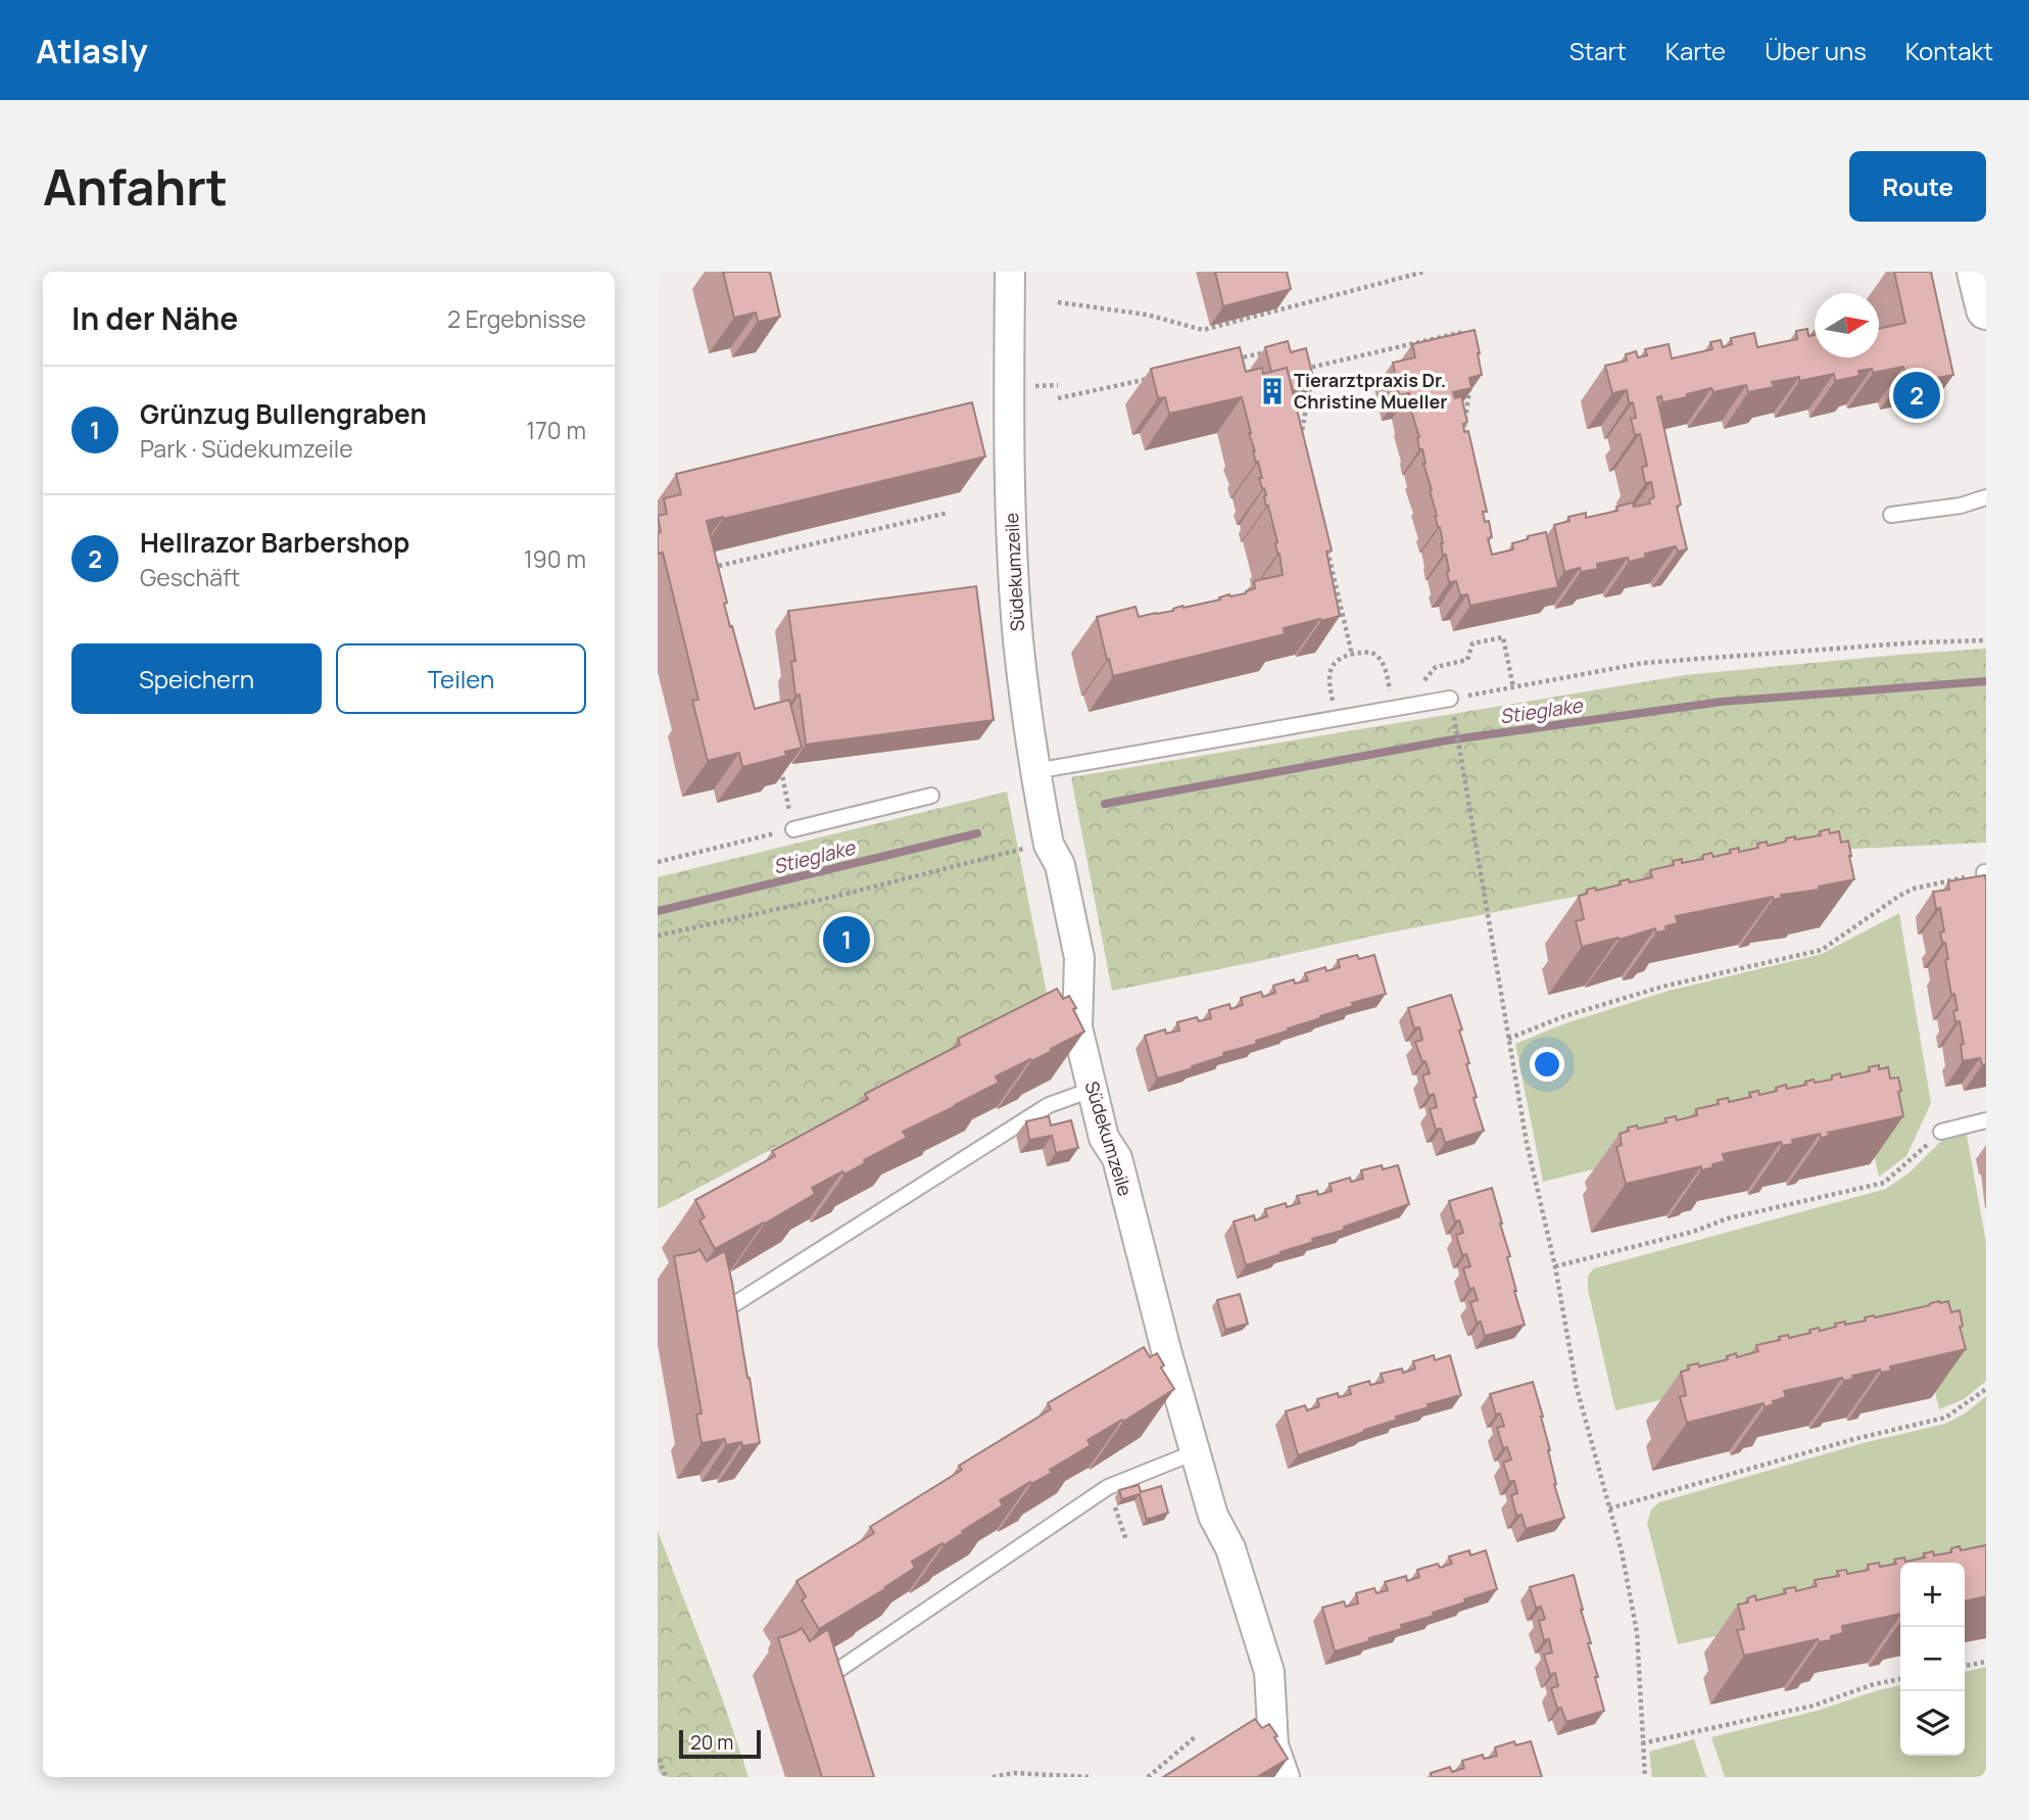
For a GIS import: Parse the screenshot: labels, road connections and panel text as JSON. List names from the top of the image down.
{
  "streets": {
    "street": ["Südekumzeile"]
  },
  "water": ["Stieglake"],
  "places": {
    "building": ["Tierarztpraxis Dr. Christine Mueller"]
  },
  "scale_bar": "20 m",
  "north": "right",
  "page": {
    "header": "Atlasly",
    "nav": [
      "Start",
      "Karte",
      "Über uns",
      "Kontakt"
    ],
    "buttons": [
      "Route",
      ["Speichern", "Teilen"]
    ],
    "title": "Anfahrt",
    "heading": ["In der Nähe", "2 Ergebnisse"],
    "list": [
      {
        "mark": "1",
        "name": "Grünzug Bullengraben",
        "note": "Park · Südekumzeile",
        "value": "170 m"
      },
      {
        "mark": "2",
        "name": "Hellrazor Barbershop",
        "note": "Geschäft",
        "value": "190 m"
      }
    ],
    "pins": ["2", "1"],
    "map_buttons": ["+", "−"],
    "scale": "20 m"
  }
}
